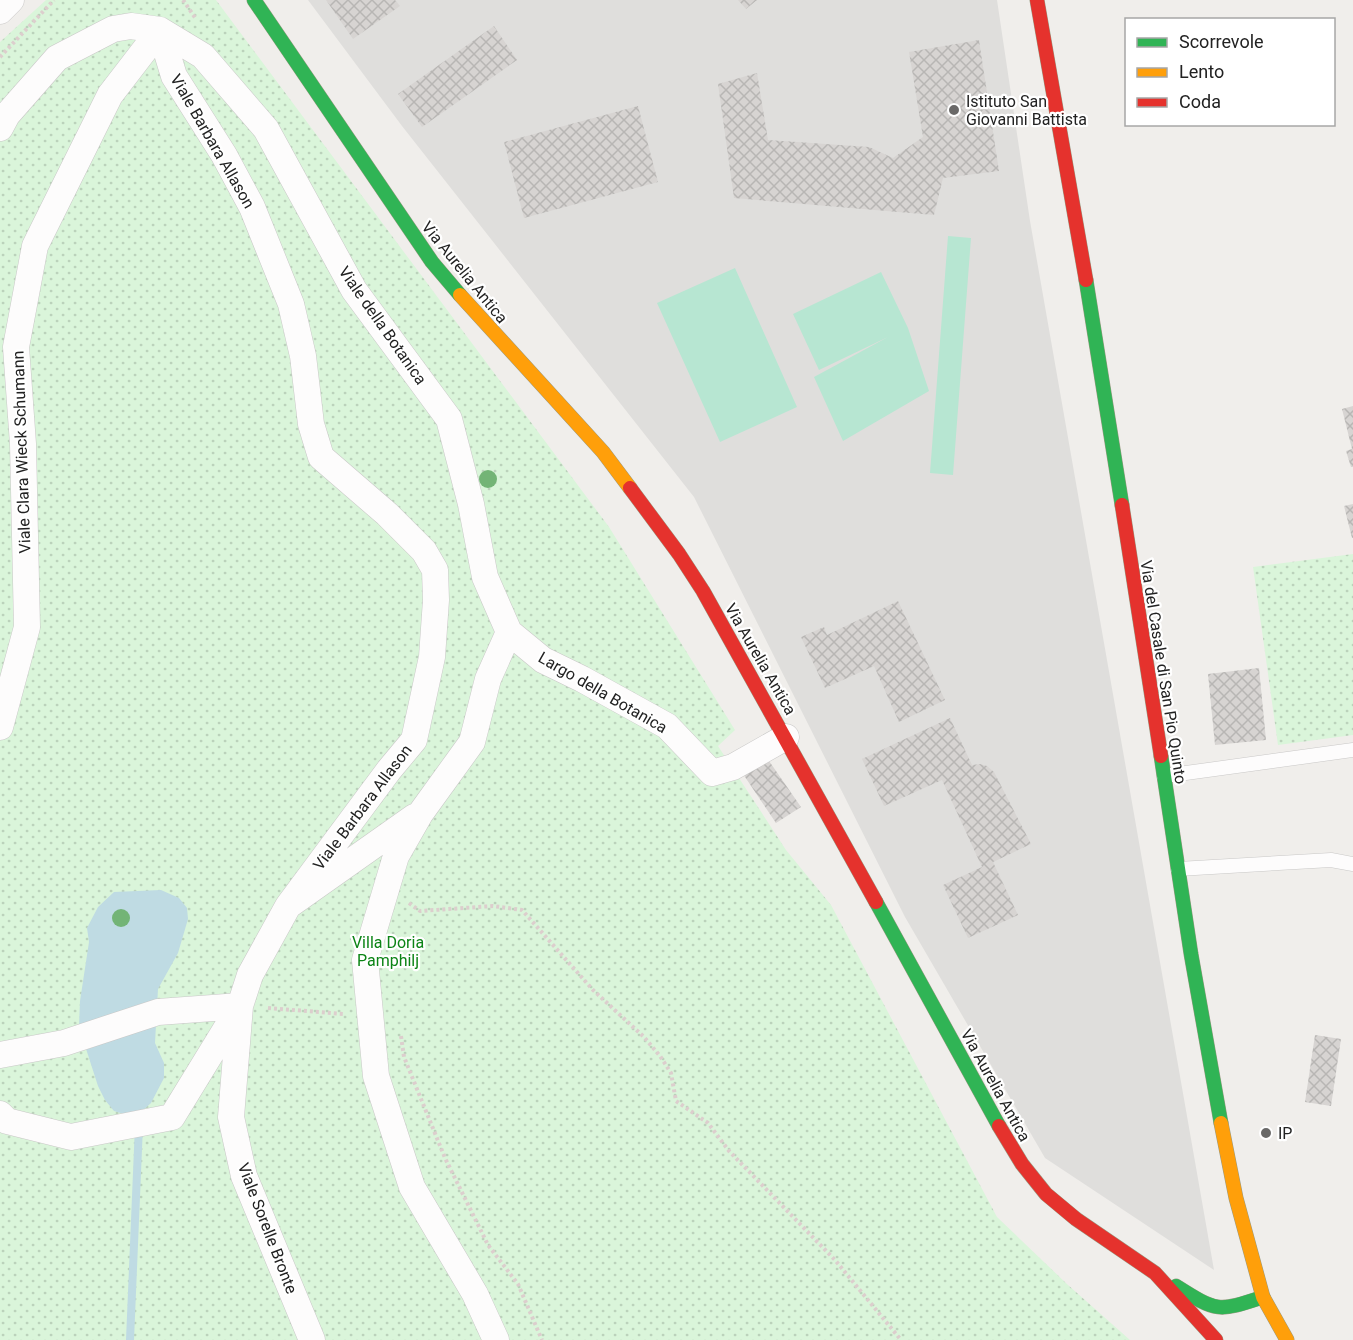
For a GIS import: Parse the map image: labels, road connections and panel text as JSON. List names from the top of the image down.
{
  "streets": {
    "street": [
      "Viale Barbara Allason",
      "Via Aurelia Antica",
      "Viale della Botanica",
      "Viale Clara Wieck Schumann",
      "Via del Casale di San Pio Quinto",
      "Largo della Botanica",
      "Viale Sorelle Bronte"
    ]
  },
  "crossings": [
    ["Viale Barbara Allason", "Viale della Botanica"],
    ["Viale Barbara Allason", "Viale Clara Wieck Schumann"],
    ["Viale Barbara Allason", "Viale Sorelle Bronte"],
    ["Via Aurelia Antica", "Largo della Botanica"],
    ["Viale della Botanica", "Viale Clara Wieck Schumann"],
    ["Viale della Botanica", "Largo della Botanica"]
  ],
  "parks": ["Villa Doria Pamphilj"],
  "places": ["Istituto San Giovanni Battista", "IP"],
  "legend": ["Scorrevole", "Lento", "Coda"]
}
